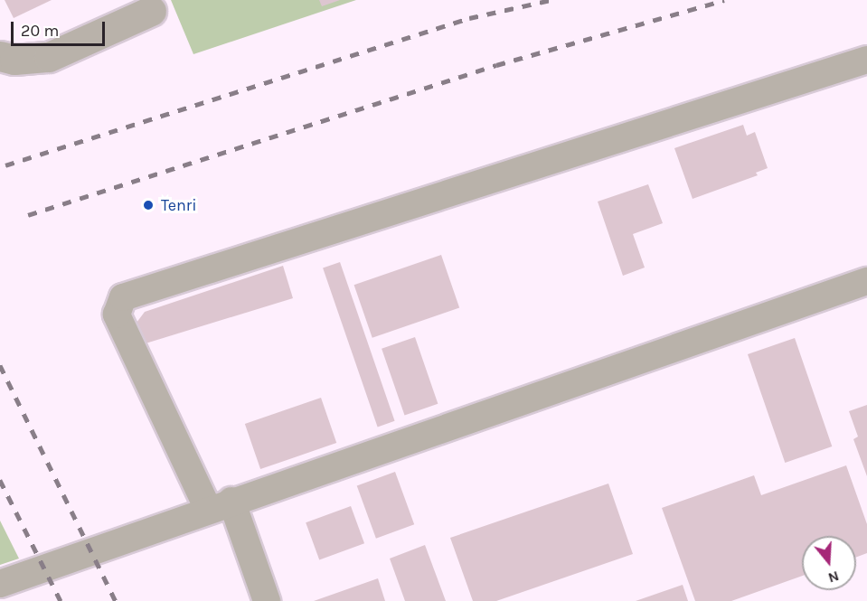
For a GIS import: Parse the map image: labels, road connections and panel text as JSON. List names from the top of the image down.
{
  "places": ["Tenri"],
  "scale_bar": "20 m",
  "north": "bottom"
}
